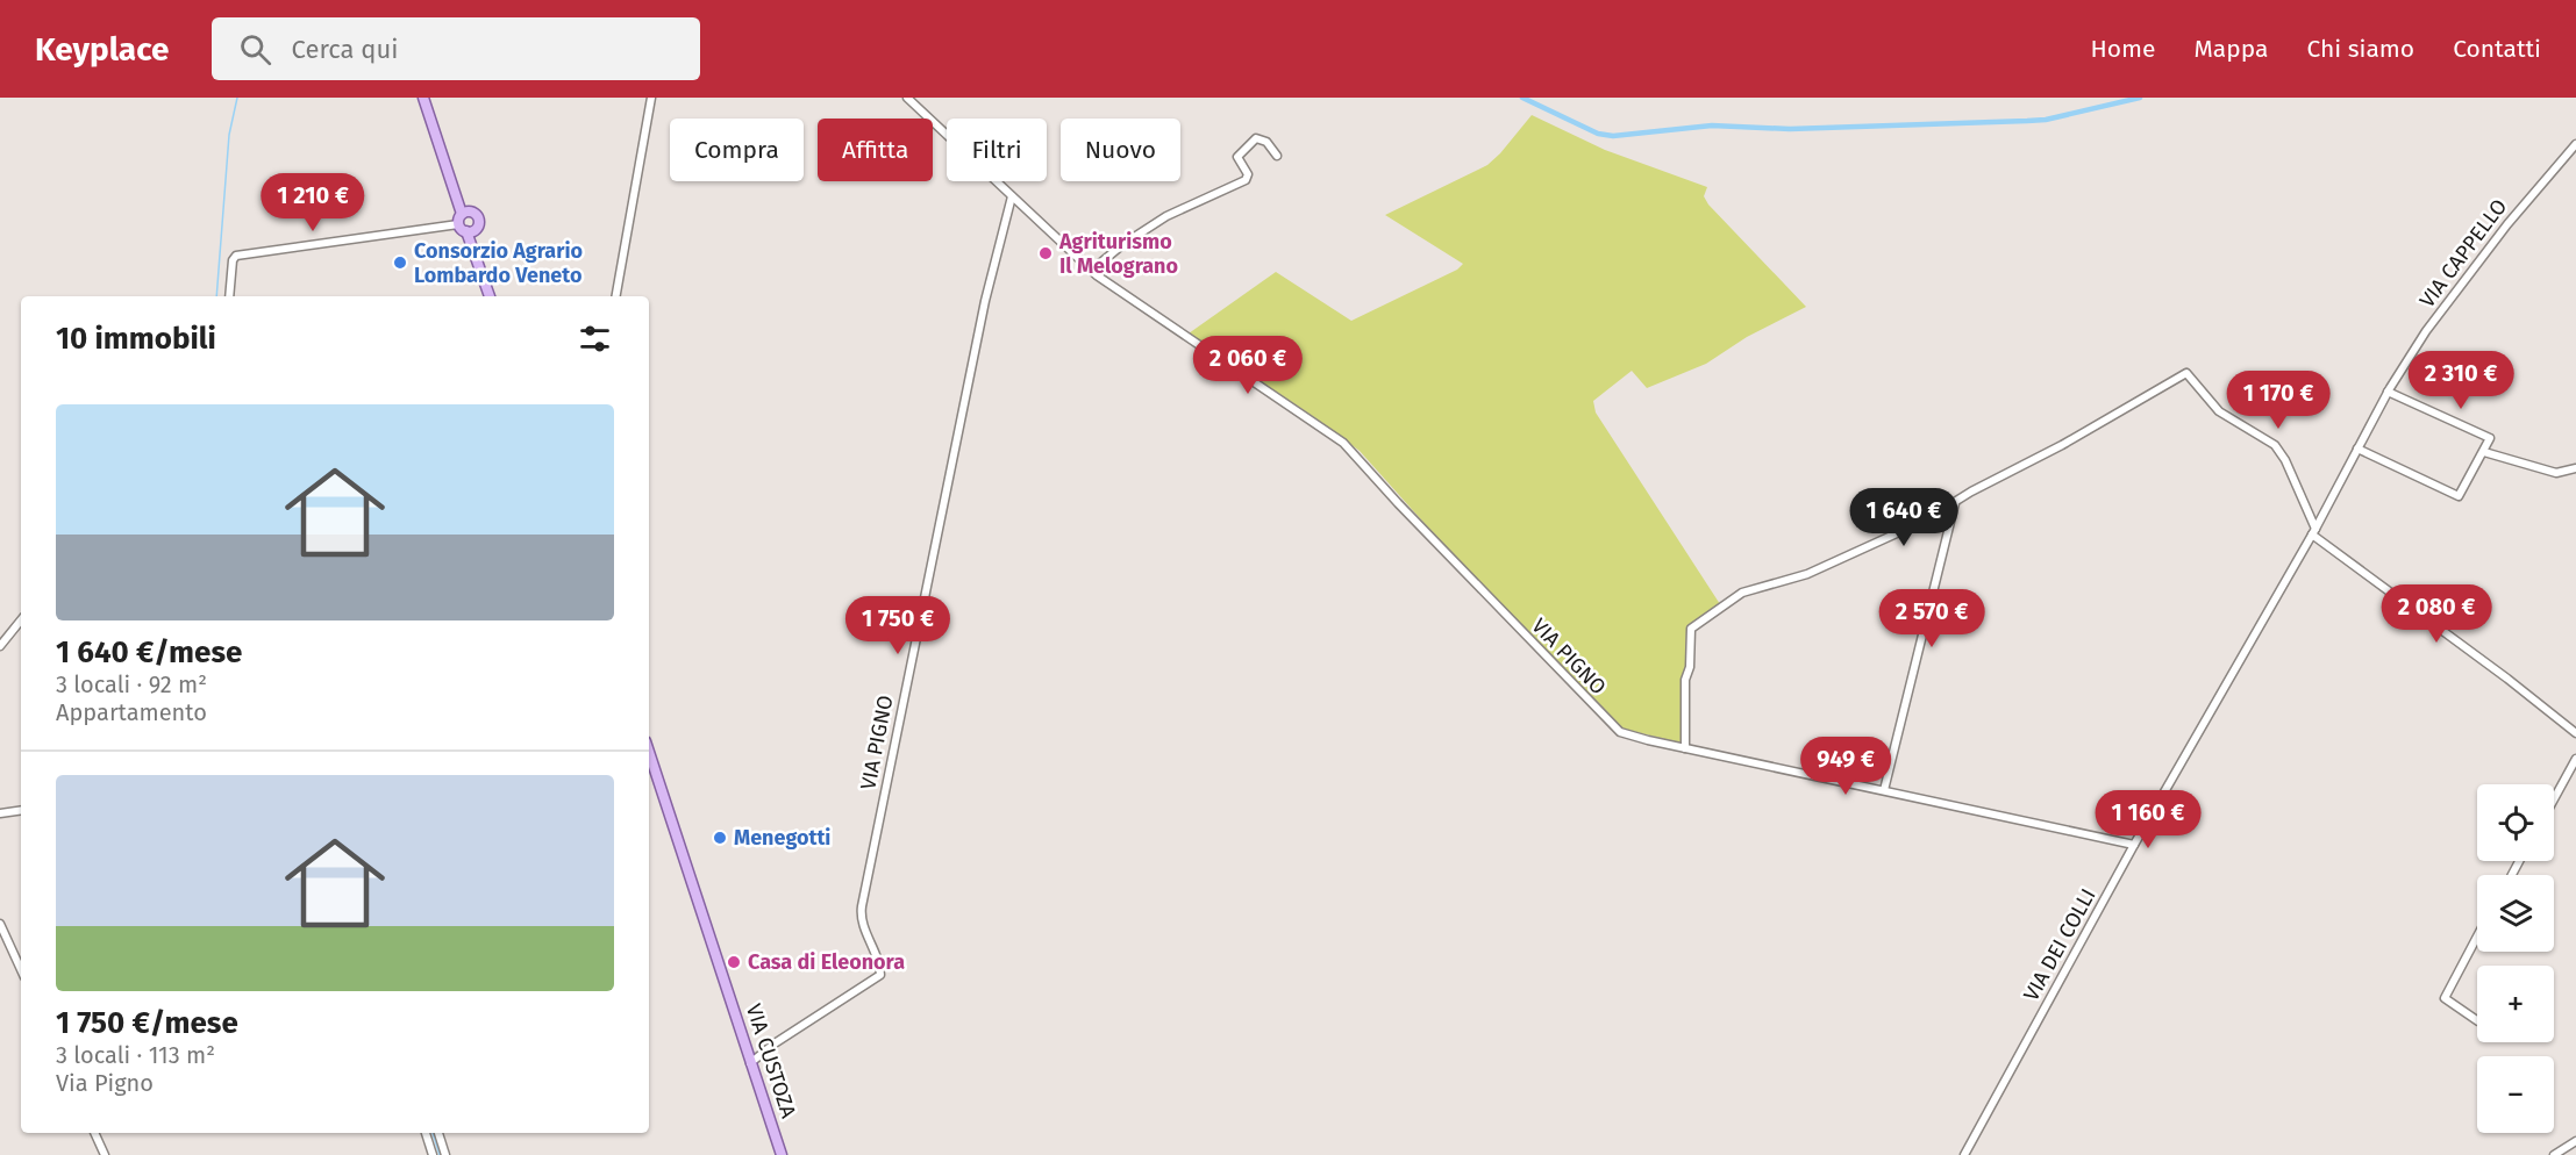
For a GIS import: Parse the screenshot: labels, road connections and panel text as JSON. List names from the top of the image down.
{
  "streets": {
    "main road": ["VIA CUSTOZA"],
    "street": ["VIA CAPPELLO", "VIA PIGNO", "VIA DEI COLLI"]
  },
  "crossings": [
    ["VIA CAPPELLO", "VIA DEI COLLI"],
    ["VIA PIGNO", "VIA DEI COLLI"],
    ["VIA PIGNO", "VIA CUSTOZA"]
  ],
  "places": [
    "Agriturismo Il Melograno",
    "Consorzio Agrario Lombardo Veneto",
    "Menegotti",
    "Casa di Eleonora"
  ],
  "page": {
    "header": "Keyplace",
    "search": "Cerca qui",
    "nav": [
      "Home",
      "Mappa",
      "Chi siamo",
      "Contatti"
    ],
    "chip": [
      "Compra",
      "Affitta",
      "Filtri",
      "Nuovo"
    ],
    "price": [
      "1 210 €",
      "2 060 €",
      "2 310 €",
      "1 170 €",
      "1 640 €",
      "2 080 €",
      "2 570 €",
      "1 750 €",
      "949 €",
      "1 160 €"
    ],
    "heading": "10 immobili",
    "list": [
      {
        "name": "1 640 €/mese",
        "note": "3 locali · 92 m² · Appartamento"
      },
      {
        "name": "1 750 €/mese",
        "note": "3 locali · 113 m² · Via Pigno"
      }
    ],
    "map_buttons": ["+", "−"]
  }
}
